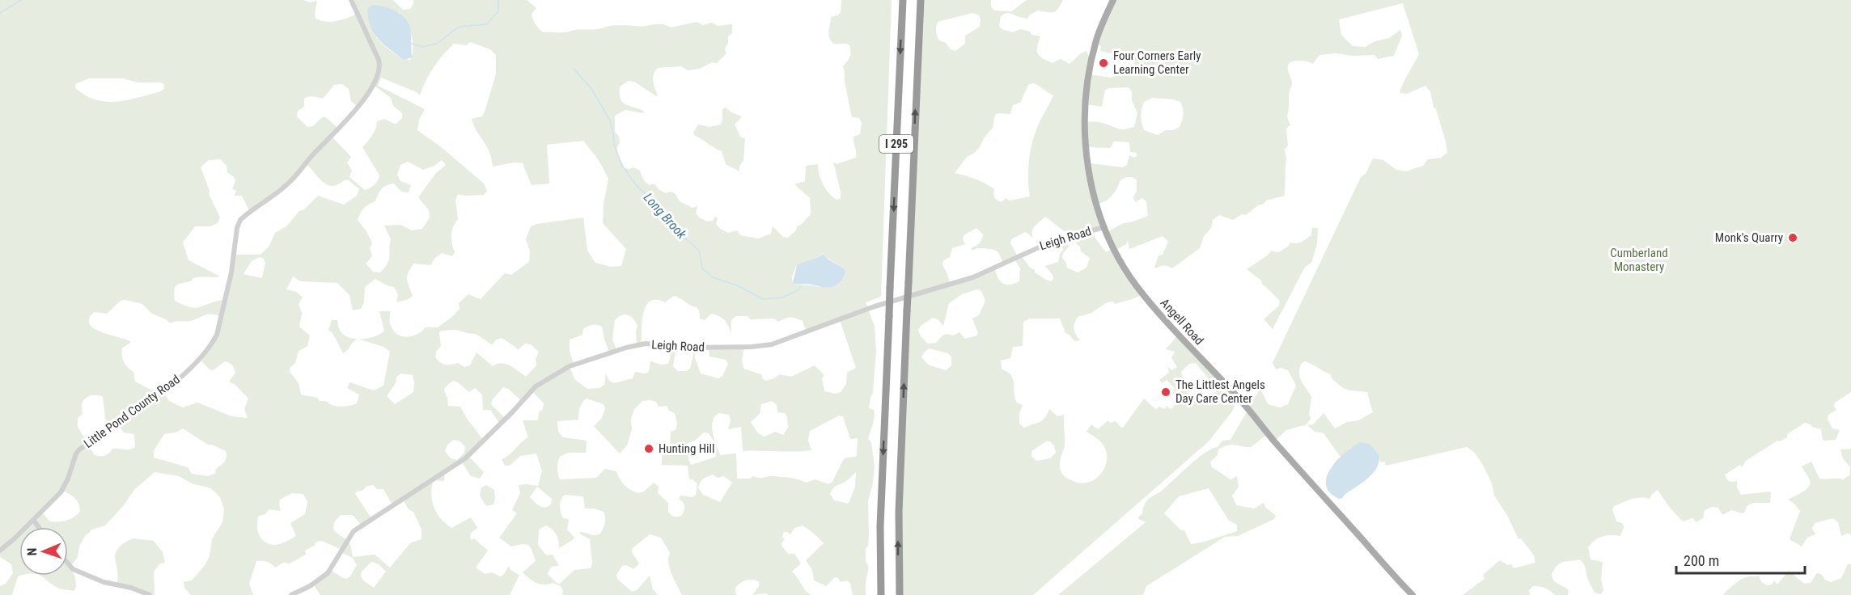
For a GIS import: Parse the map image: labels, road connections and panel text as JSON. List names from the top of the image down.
{
  "streets": {
    "highway": ["I 295"],
    "main road": ["Angell Road"],
    "street": ["Leigh Road", "Little Pond County Road"]
  },
  "crossings": [
    ["Leigh Road", "Angell Road"]
  ],
  "water": ["Long Brook"],
  "parks": ["Cumberland Monastery"],
  "places": [
    "Four Corners Early Learning Center",
    "Monk's Quarry",
    "The Littlest Angels Day Care Center",
    "Hunting Hill"
  ],
  "scale_bar": "200 m",
  "north": "left"
}
